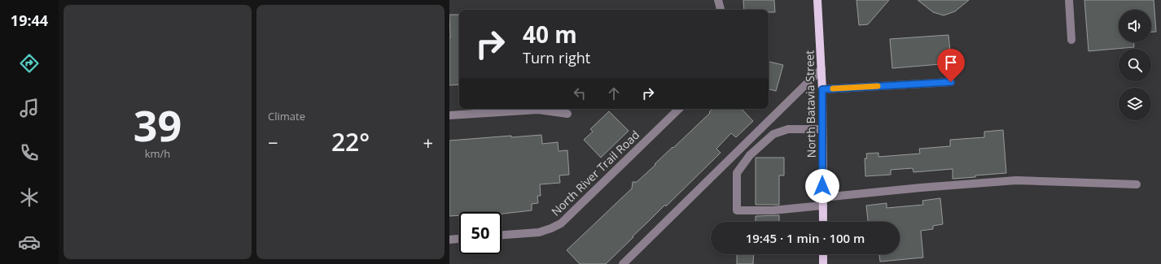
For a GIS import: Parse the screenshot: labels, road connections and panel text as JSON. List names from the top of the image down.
{
  "streets": {
    "main road": ["North Batavia Street"],
    "street": ["North River Trail Road"]
  },
  "page": {
    "tabs": "19:44",
    "tile": [
      ["39", "km/h"],
      "Climate"
    ],
    "turn": ["40 m", "Turn right"],
    "heat": ["−", "22°", "+"],
    "limit": "50",
    "trip": "19:45 · 1 min · 100 m"
  }
}
